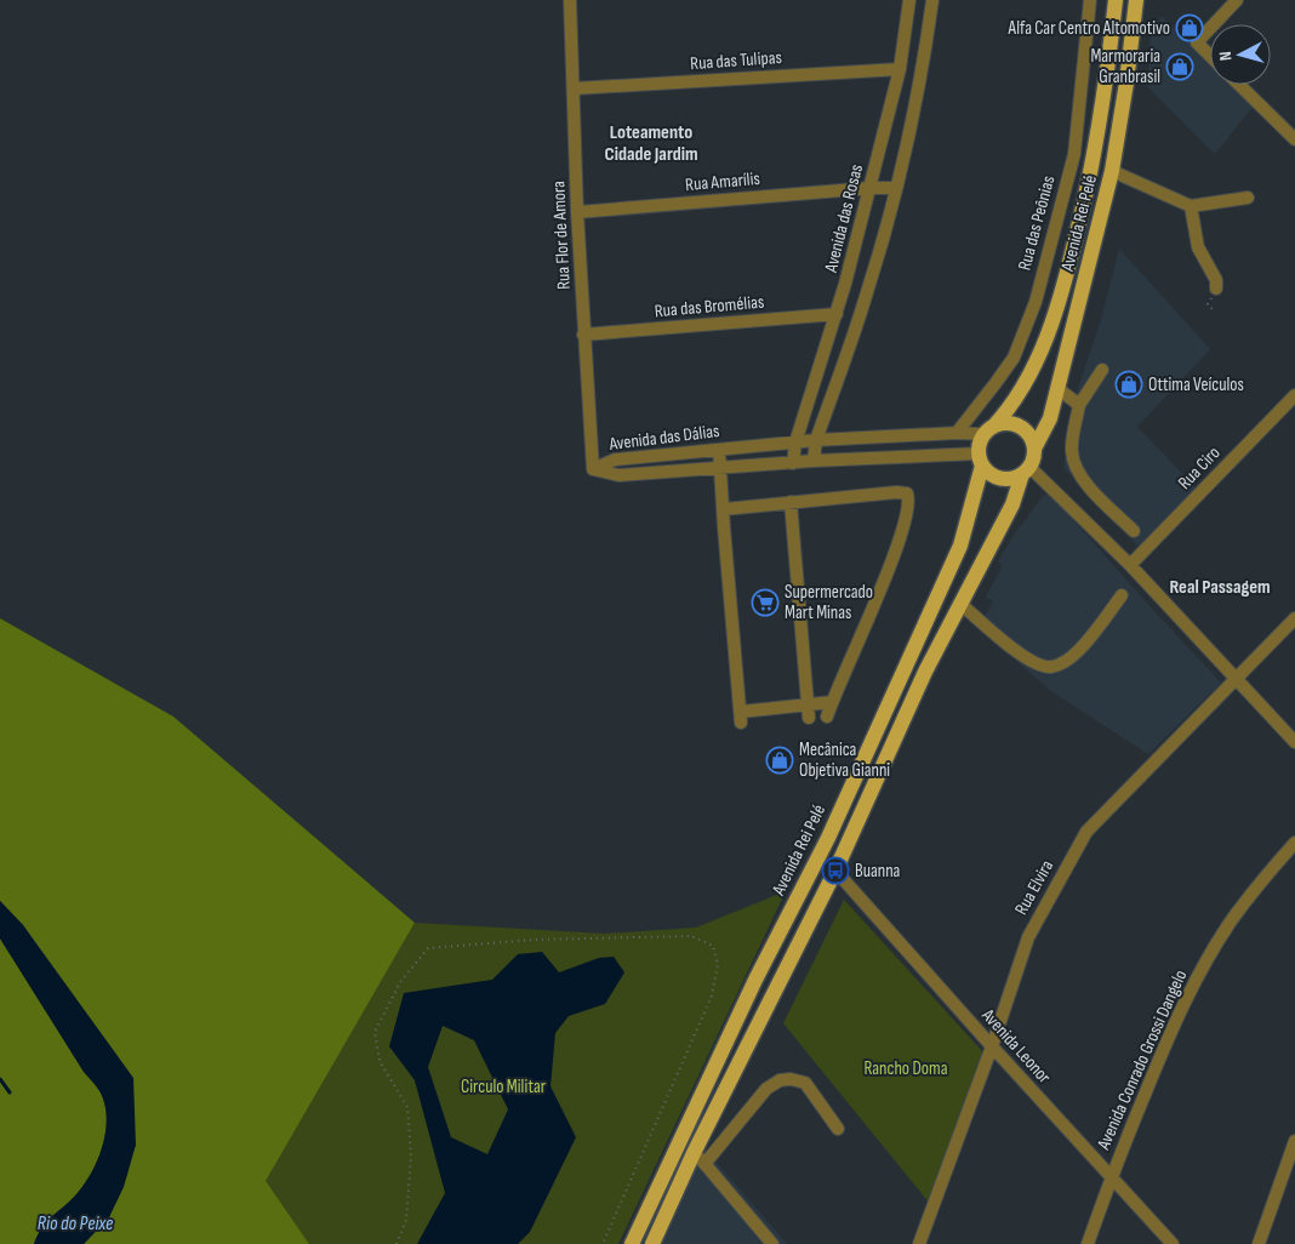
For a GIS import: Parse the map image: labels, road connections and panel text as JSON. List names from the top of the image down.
{
  "streets": {
    "main road": ["Avenida Rei Pelé"],
    "street": [
      "Rua das Tulipas",
      "Rua Amarílis",
      "Avenida das Rosas",
      "Rua das Peônias",
      "Rua Flor de Amora",
      "Rua das Bromélias",
      "Avenida das Dálias",
      "Rua Ciro",
      "Rua Elvira",
      "Avenida Leonor",
      "Avenida Conrado Grossi Dangelo"
    ]
  },
  "crossings": [
    ["Rua das Tulipas", "Avenida das Rosas"],
    ["Rua das Tulipas", "Rua Flor de Amora"],
    ["Rua Amarílis", "Avenida das Rosas"],
    ["Rua Amarílis", "Rua Flor de Amora"],
    ["Avenida das Rosas", "Rua das Bromélias"],
    ["Avenida das Rosas", "Avenida das Dálias"],
    ["Rua das Peônias", "Avenida das Dálias"],
    ["Avenida Rei Pelé", "Avenida das Dálias"],
    ["Rua Flor de Amora", "Rua das Bromélias"],
    ["Rua Flor de Amora", "Avenida das Dálias"],
    ["Rua Elvira", "Avenida Leonor"],
    ["Avenida Leonor", "Avenida Conrado Grossi Dangelo"]
  ],
  "districts": ["Loteamento Cidade Jardim", "Real Passagem"],
  "water": ["Rio do Peixe"],
  "parks": ["Rancho Doma", "Circulo Militar"],
  "places": {
    "shop": [
      "Alfa Car Centro Altomotivo",
      "Marmoraria Granbrasil",
      "Ottima Veículos",
      "Mecânica Objetiva Gianni"
    ],
    "supermarket": ["Supermercado Mart Minas"],
    "bus stop": ["Buanna"]
  },
  "north": "left"
}
